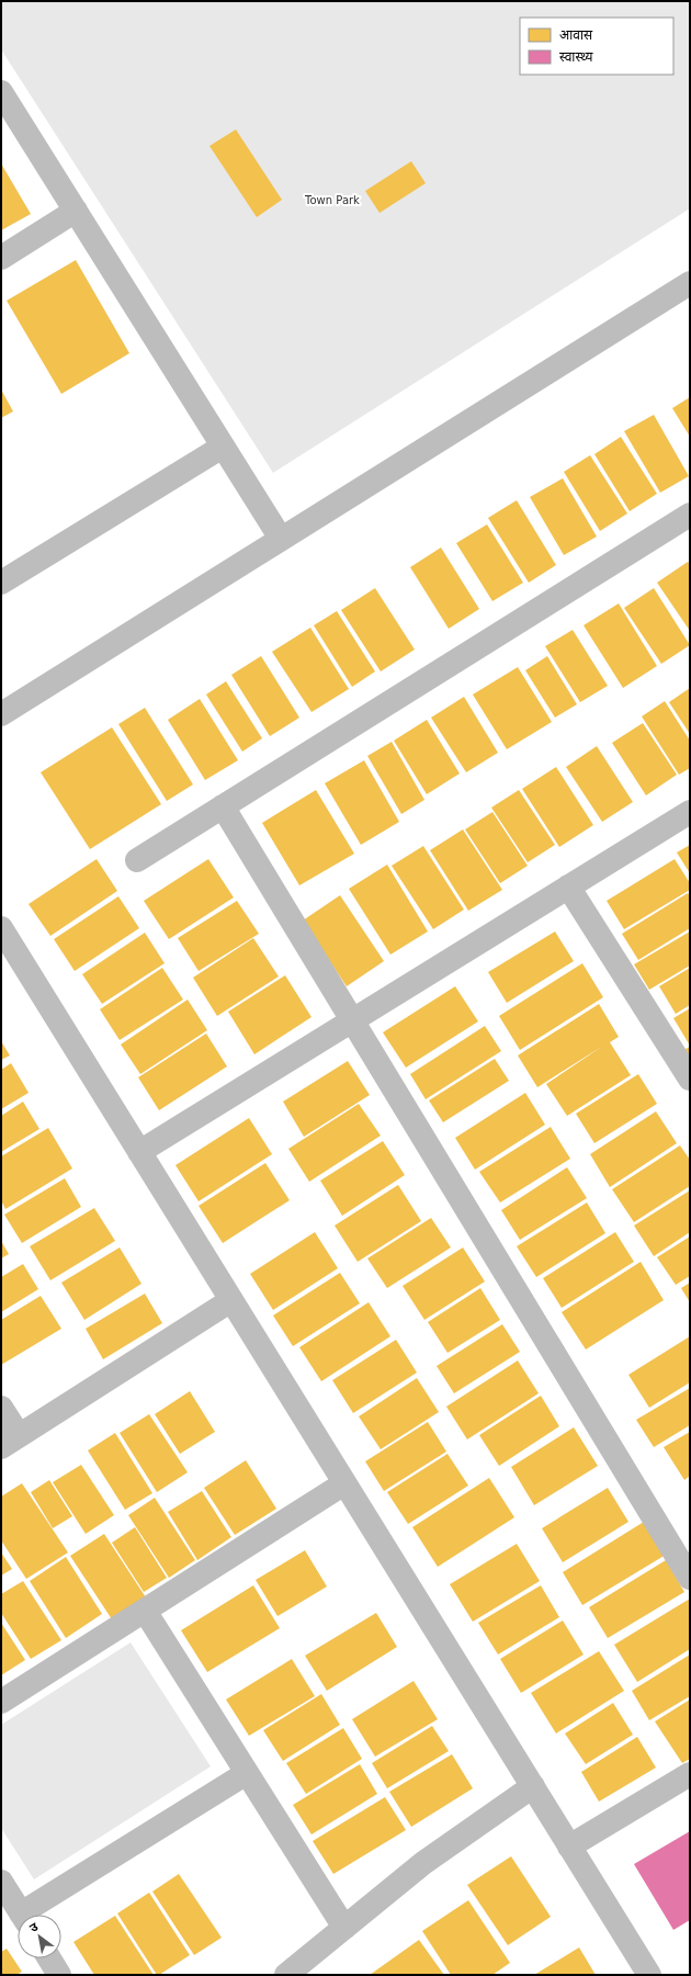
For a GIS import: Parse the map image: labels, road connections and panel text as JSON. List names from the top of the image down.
{
  "parks": ["Town Park"],
  "legend": ["आवास", "स्वास्थ्य"],
  "north": "top left"
}
